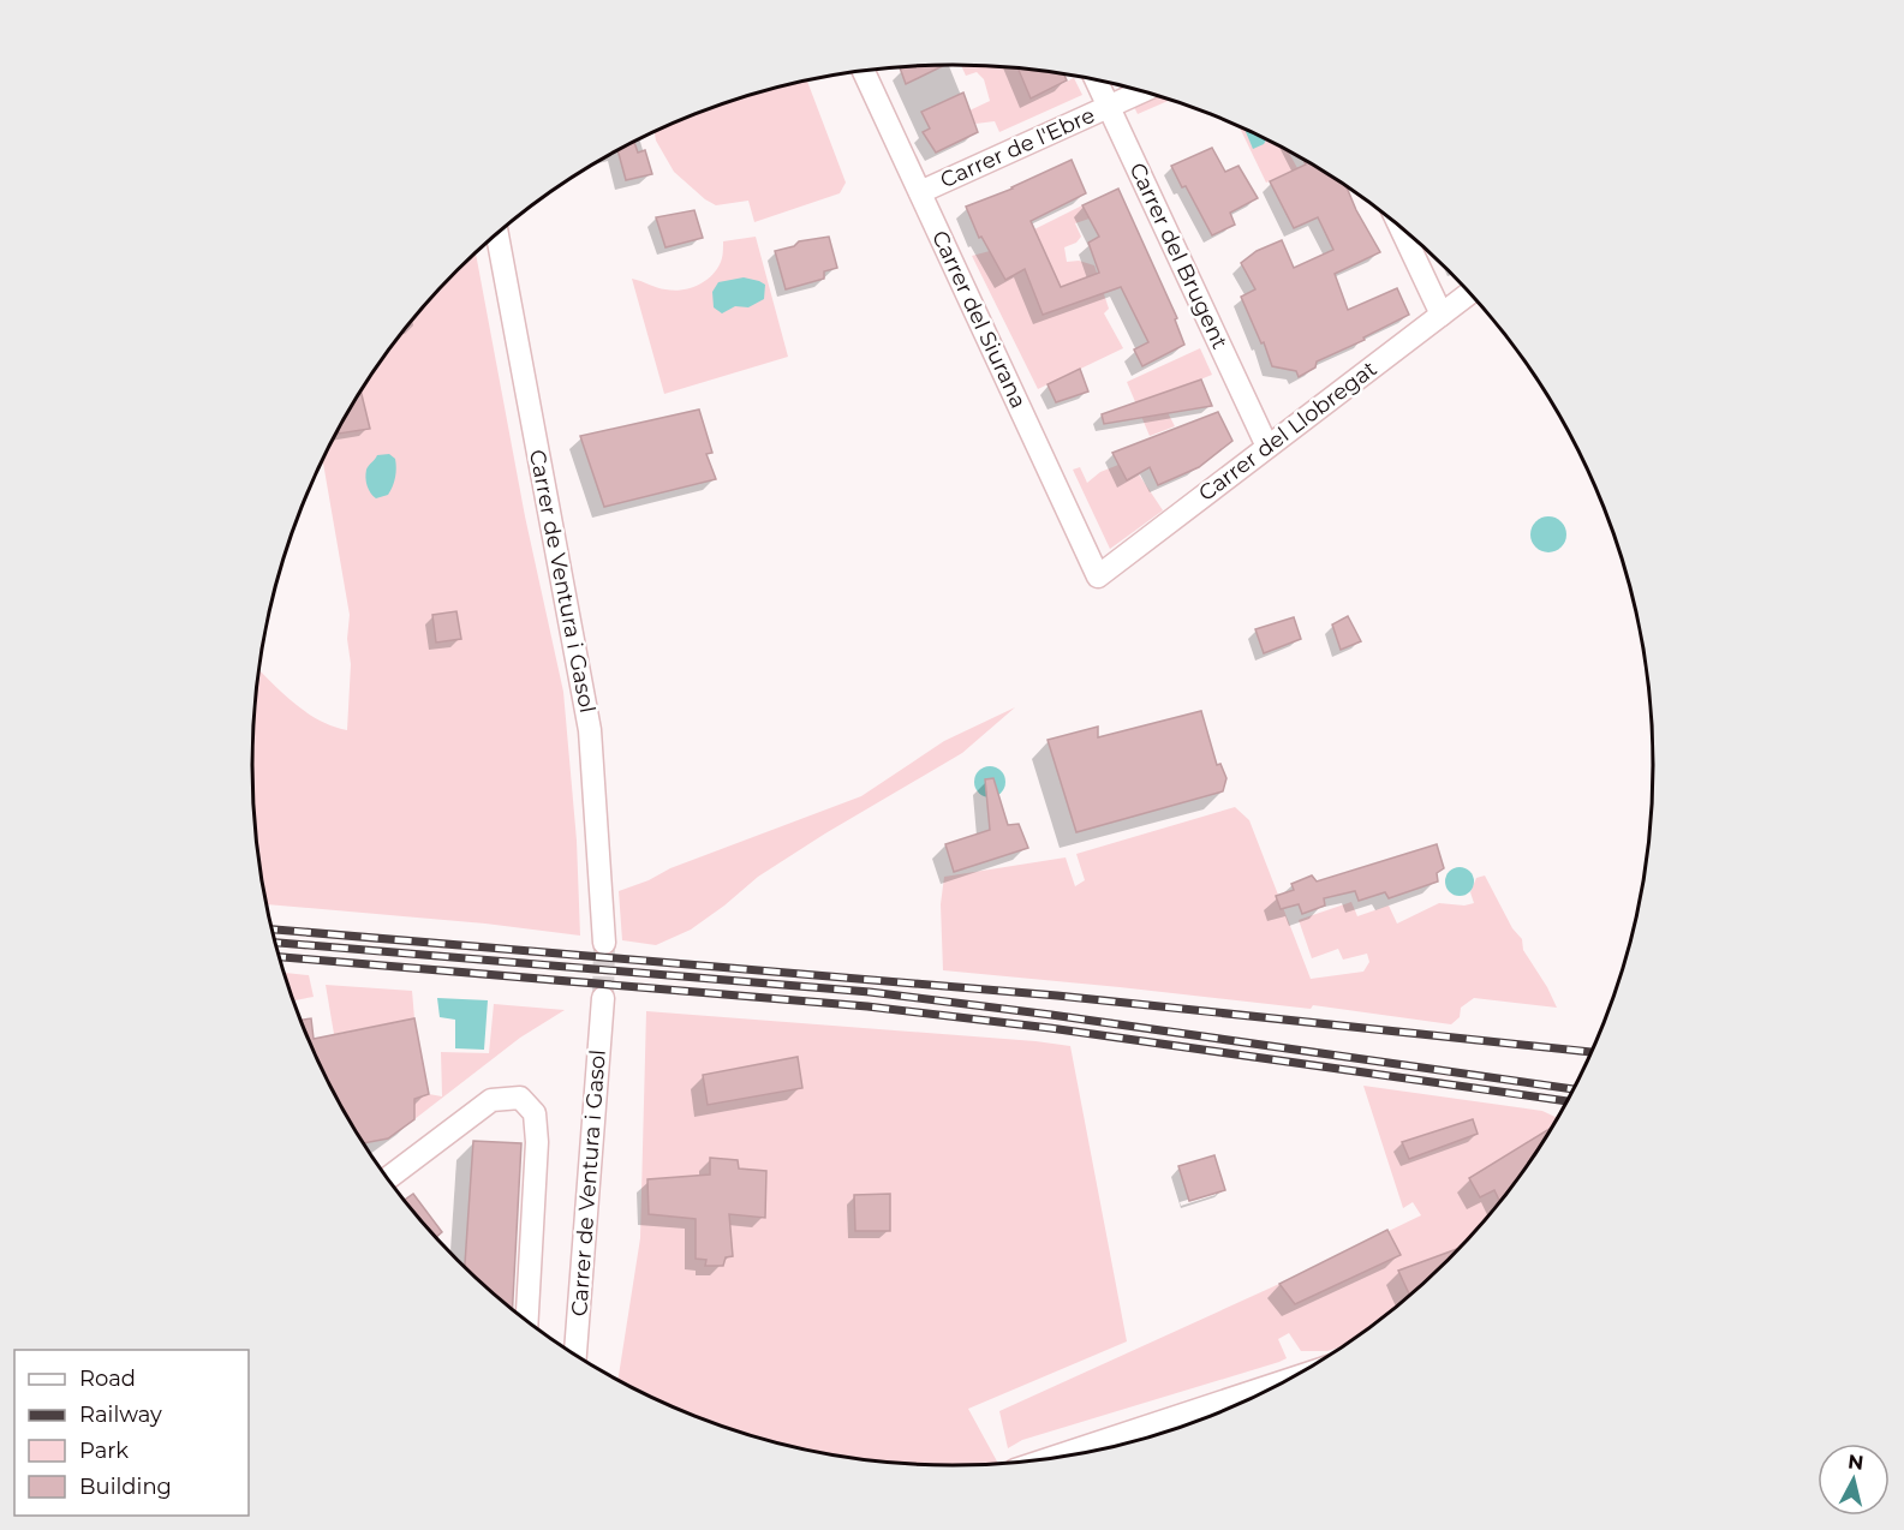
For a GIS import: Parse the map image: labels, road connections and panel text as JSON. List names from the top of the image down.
{
  "streets": {
    "street": [
      "Carrer de l'Ebre",
      "Carrer del Brugent",
      "Carrer del Siurana",
      "Carrer del Llobregat",
      "Carrer de Ventura i Gasol"
    ]
  },
  "crossings": [
    ["Carrer de l'Ebre", "Carrer del Brugent"],
    ["Carrer de l'Ebre", "Carrer del Siurana"],
    ["Carrer del Brugent", "Carrer del Llobregat"],
    ["Carrer del Siurana", "Carrer del Llobregat"]
  ],
  "legend": [
    "Road",
    "Railway",
    "Park",
    "Building"
  ],
  "north": "top"
}
